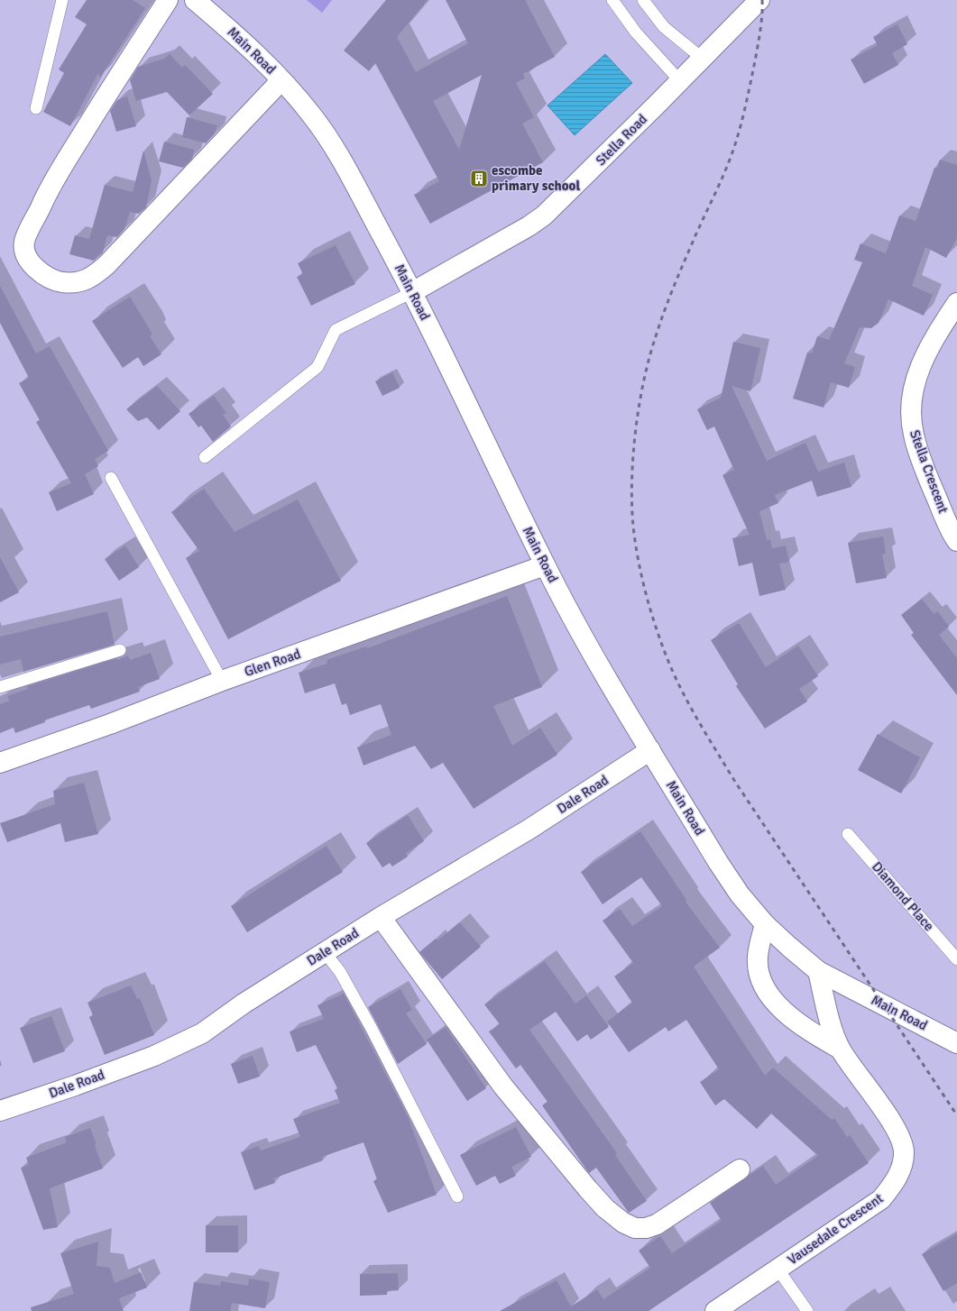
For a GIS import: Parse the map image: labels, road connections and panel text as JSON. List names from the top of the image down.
{
  "streets": {
    "street": [
      "Main Road",
      "Stella Road",
      "Stella Crescent",
      "Glen Road",
      "Dale Road",
      "Vausedale Crescent"
    ],
    "lane": ["Diamond Place"]
  },
  "crossings": [
    ["Main Road", "Stella Road"],
    ["Main Road", "Glen Road"],
    ["Main Road", "Dale Road"],
    ["Main Road", "Vausedale Crescent"]
  ],
  "places": {
    "building": ["escombe primary school"]
  }
}
